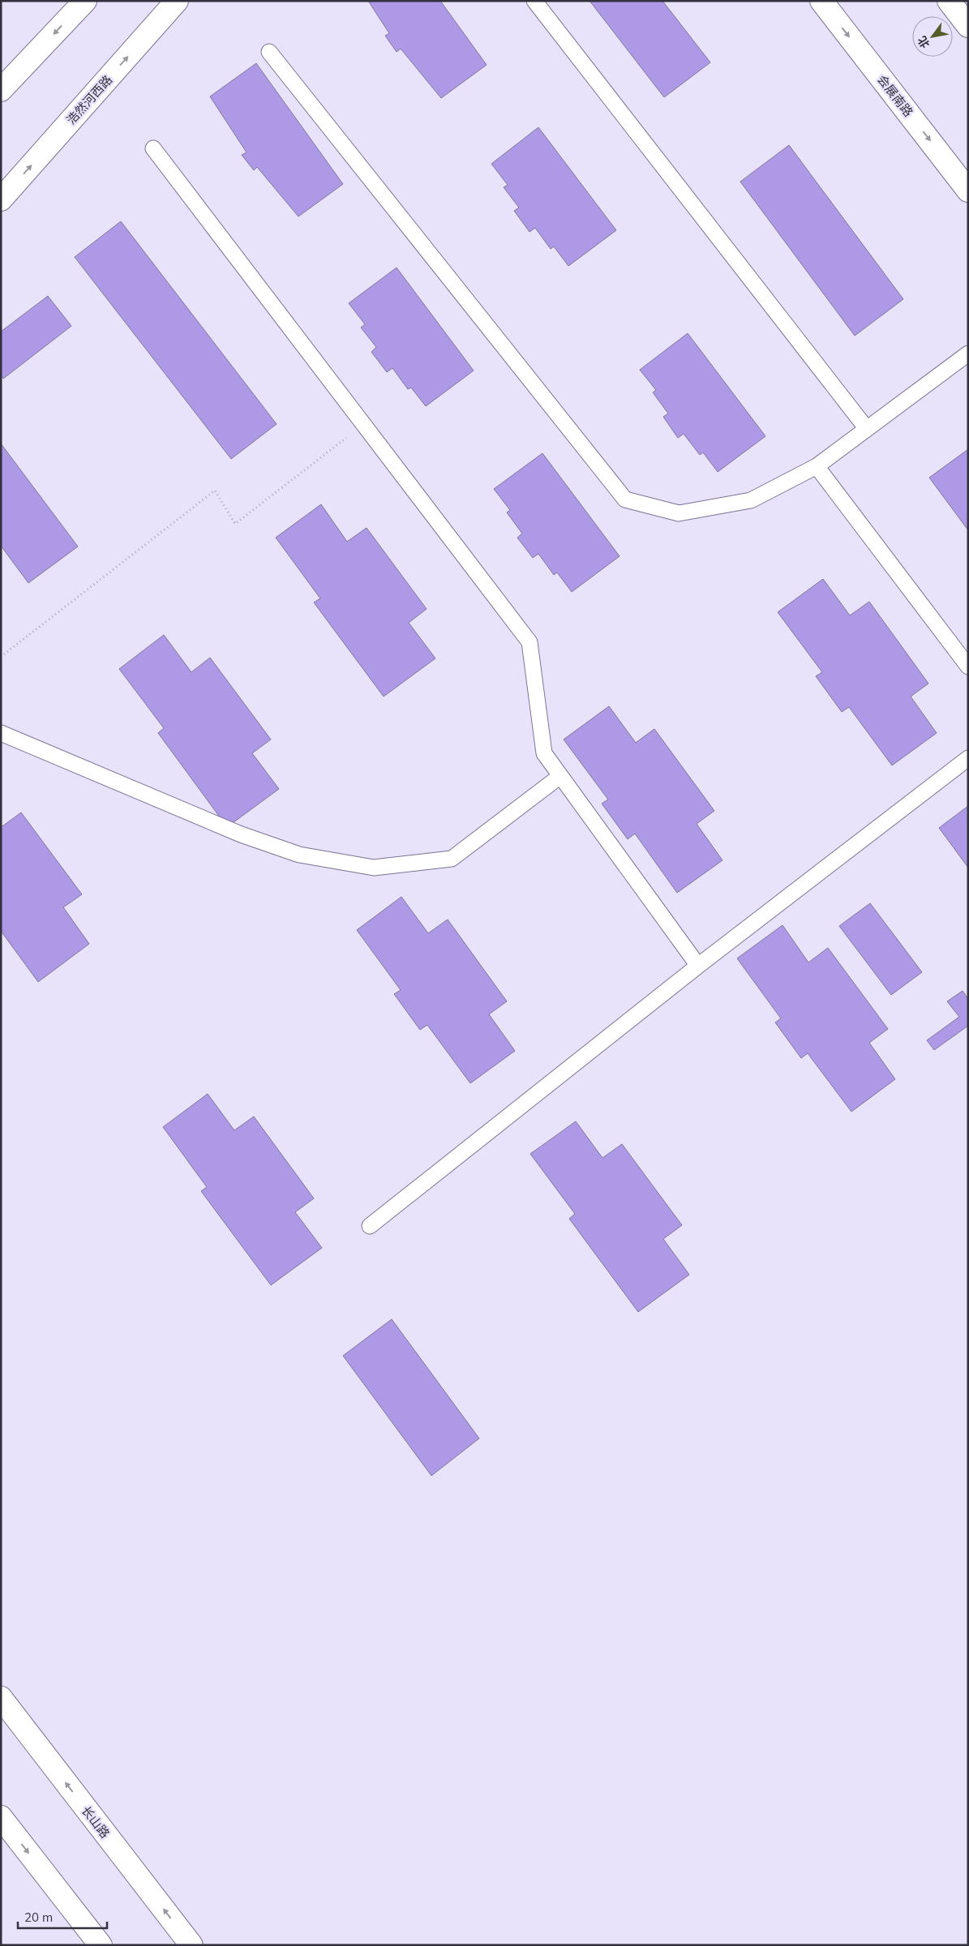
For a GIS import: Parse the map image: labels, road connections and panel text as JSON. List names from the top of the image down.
{
  "streets": {
    "street": ["会展南路", "浩然河西路", "长山路"]
  },
  "one_way": ["会展南路"],
  "scale_bar": "20 m",
  "north": "bottom left"
}
